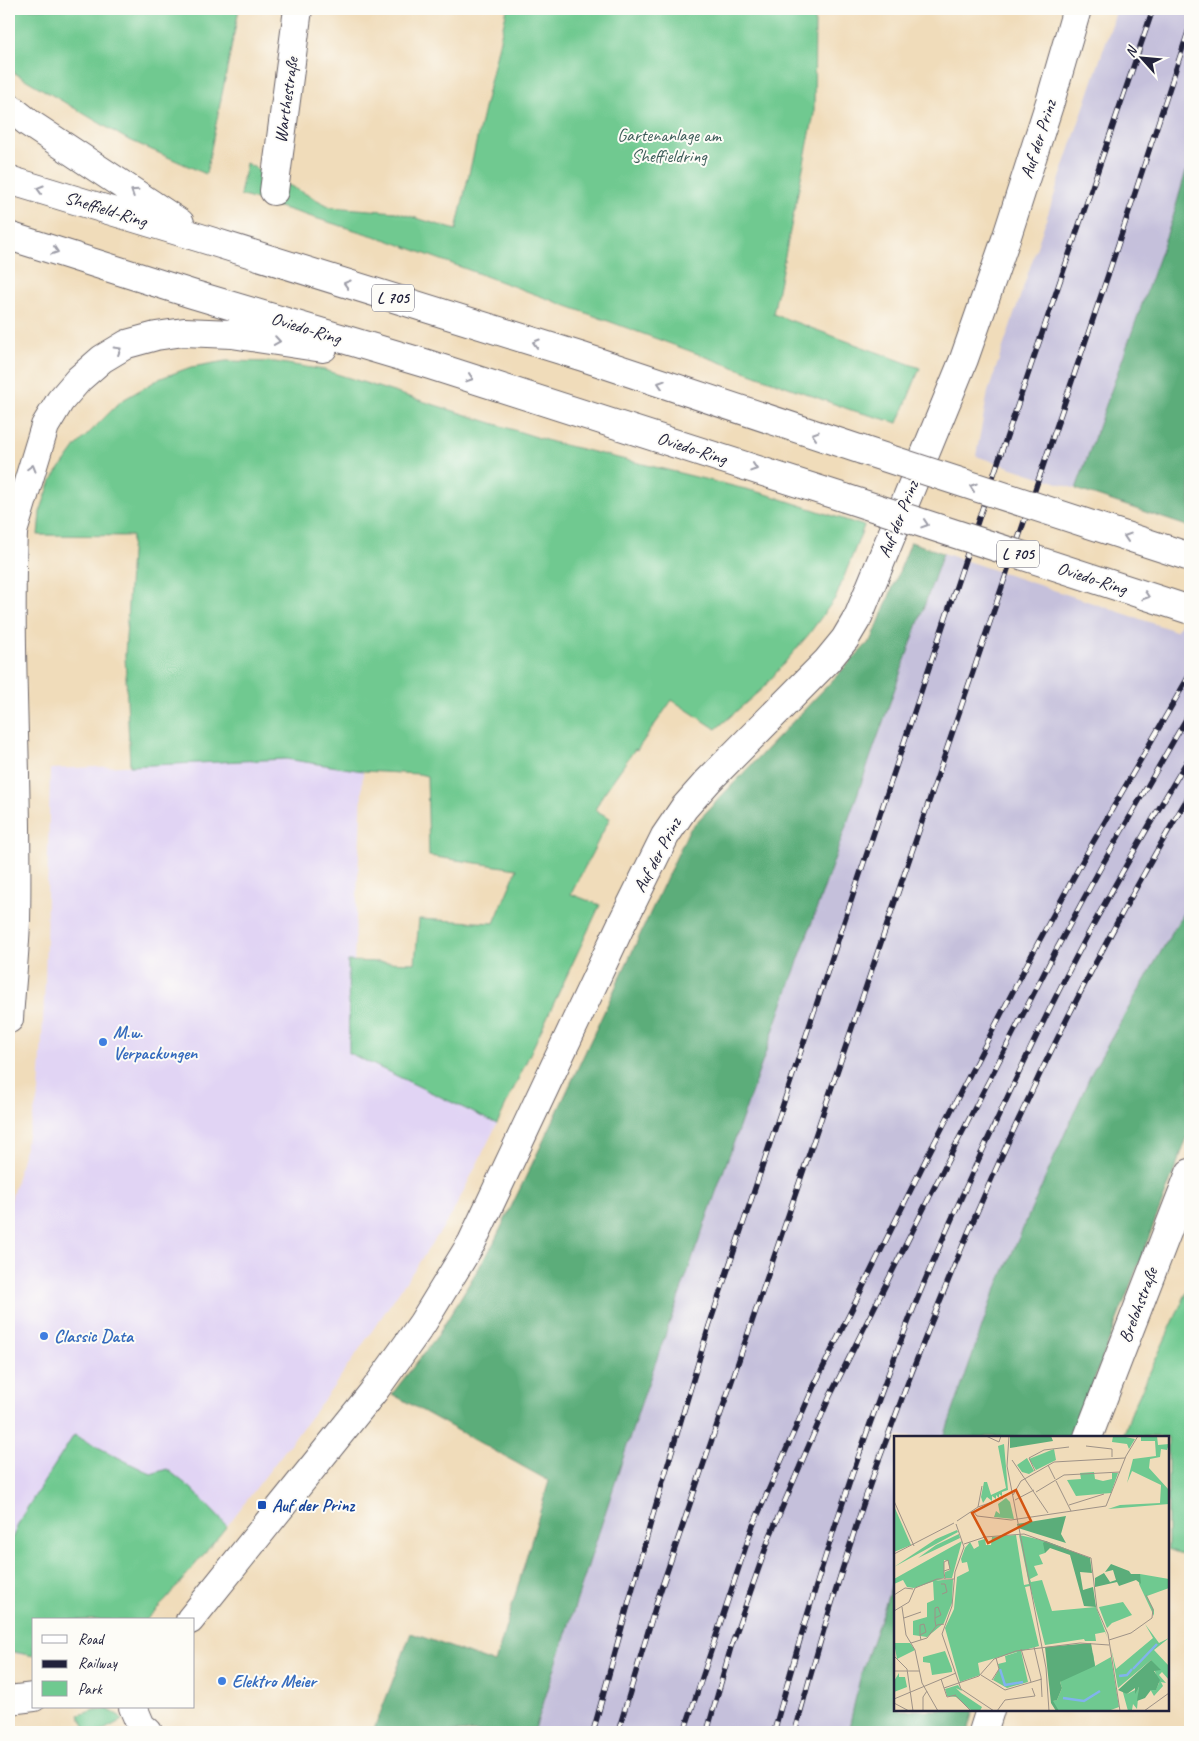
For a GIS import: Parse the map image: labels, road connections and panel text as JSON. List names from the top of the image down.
{
  "streets": {
    "main road": [
      "Warthestraße",
      "Auf der Prinz",
      "Sheffield-Ring",
      "L 705",
      "Oviedo-Ring",
      "Brelohstraße"
    ]
  },
  "crossings": [
    ["Sheffield-Ring", "L 705"],
    ["L 705", "Oviedo-Ring"]
  ],
  "parks": ["Gartenanlage am Sheffieldring"],
  "places": {
    "other": ["M.w. Verpackungen", "Classic Data", "Elektro Meier"],
    "transit": ["Auf der Prinz"]
  },
  "legend": ["Road", "Railway", "Park"],
  "north": "top left"
}
